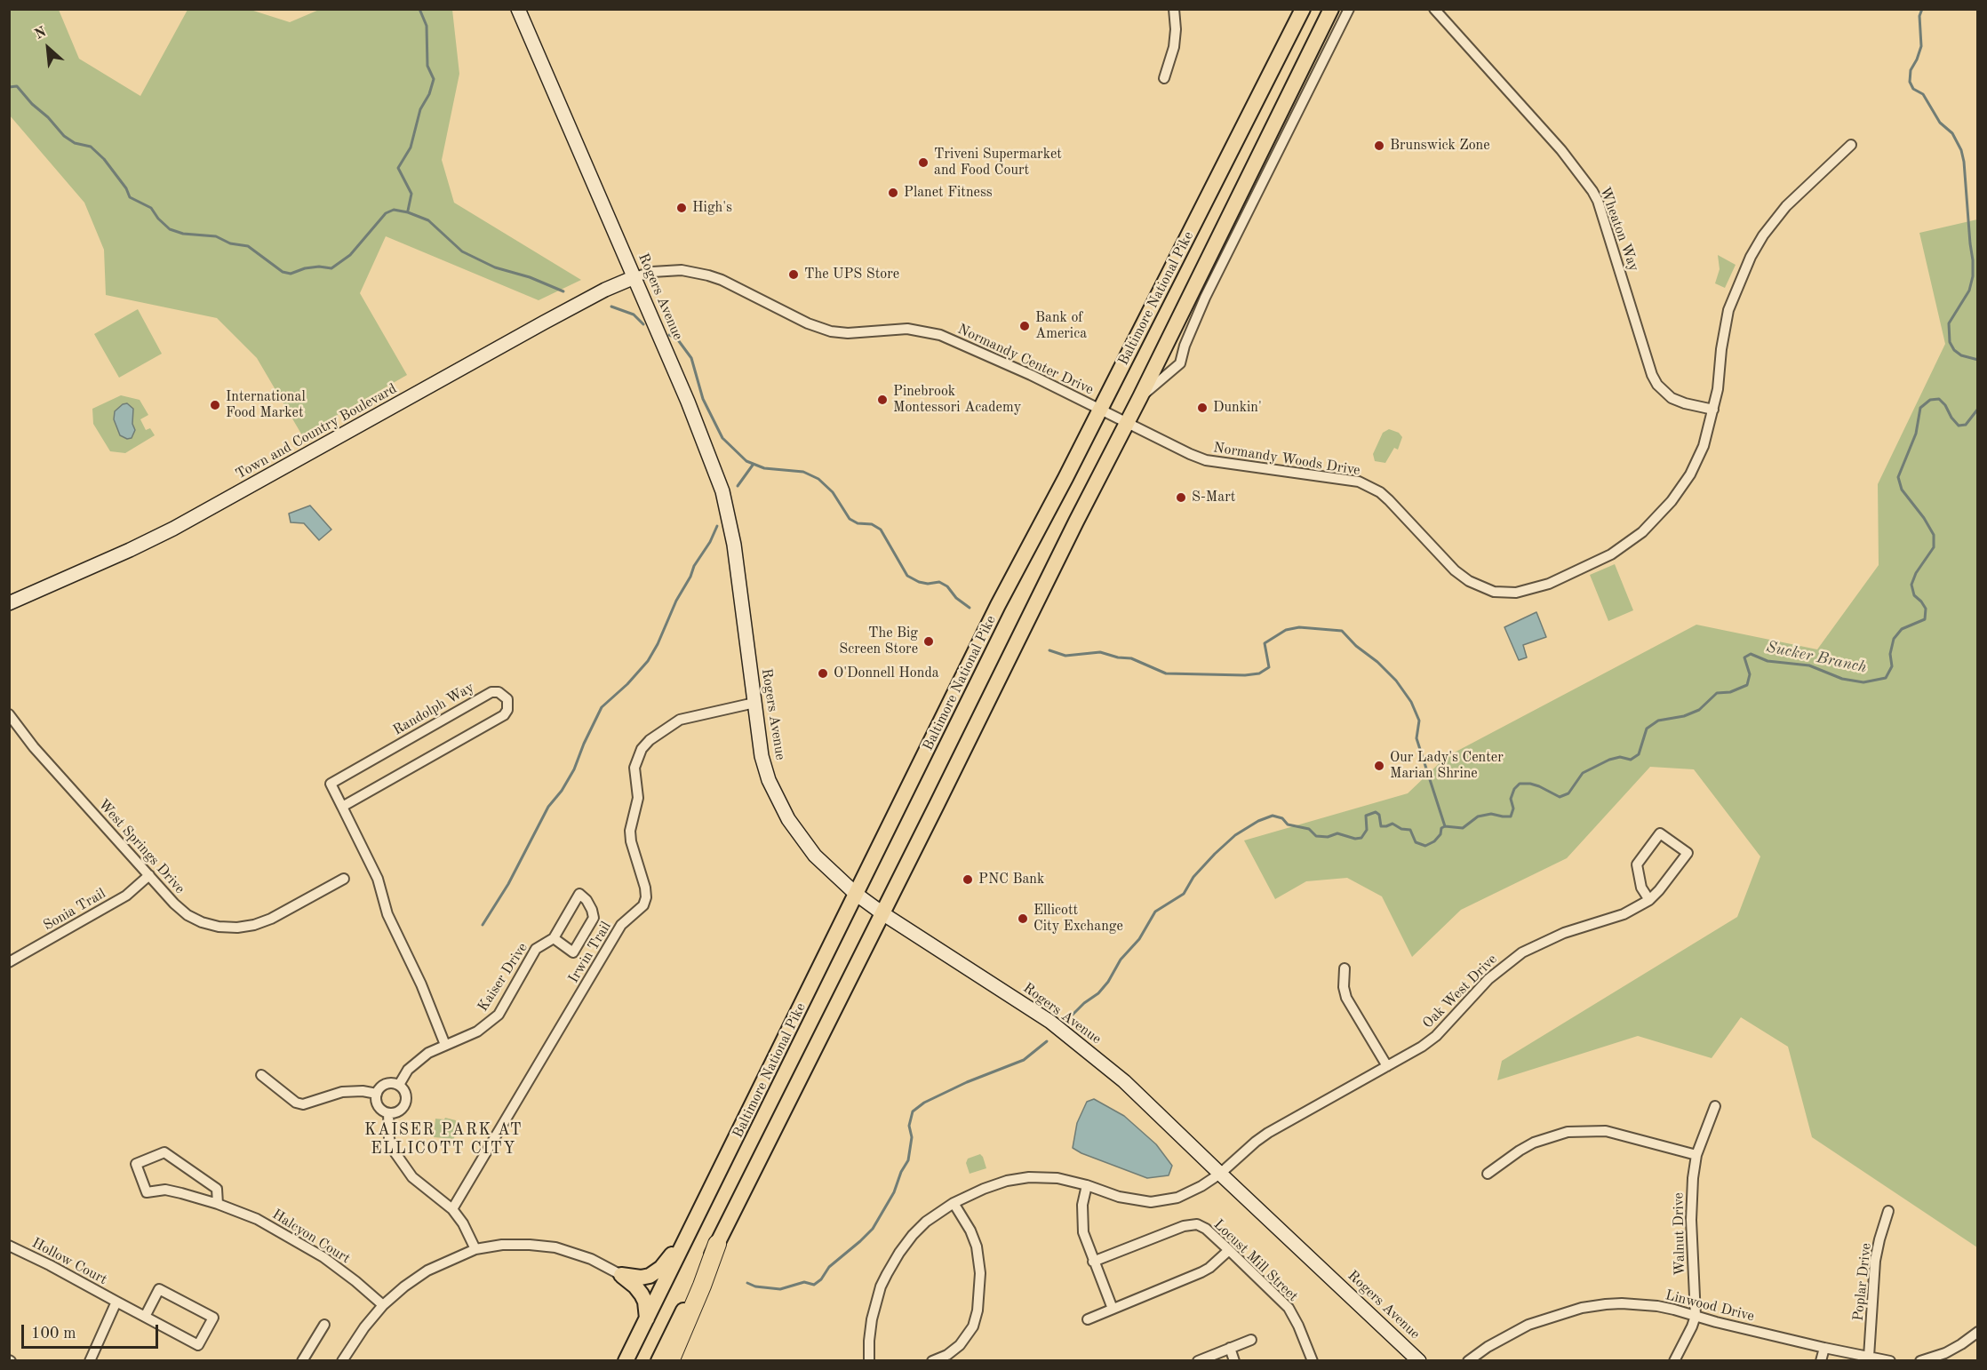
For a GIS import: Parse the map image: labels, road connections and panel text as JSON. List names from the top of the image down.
{
  "streets": {
    "main road": ["Rogers Avenue", "Baltimore National Pike", "Town and Country Boulevard"],
    "street": [
      "Wheaton Way",
      "Normandy Center Drive",
      "Normandy Woods Drive",
      "Randolph Way",
      "West Springs Drive",
      "Sonia Trail",
      "Irwin Trail",
      "Kaiser Drive",
      "Oak West Drive",
      "Walnut Drive",
      "Halcyon Court",
      "Locust Mill Street",
      "Hollow Court",
      "Poplar Drive",
      "Linwood Drive"
    ]
  },
  "crossings": [
    ["Wheaton Way", "Normandy Woods Drive"],
    ["Rogers Avenue", "Baltimore National Pike"],
    ["Rogers Avenue", "Normandy Center Drive"],
    ["Rogers Avenue", "Town and Country Boulevard"],
    ["Rogers Avenue", "Irwin Trail"],
    ["Rogers Avenue", "Oak West Drive"],
    ["Baltimore National Pike", "Normandy Center Drive"],
    ["Baltimore National Pike", "Normandy Woods Drive"],
    ["Normandy Center Drive", "Town and Country Boulevard"],
    ["Normandy Center Drive", "Normandy Woods Drive"],
    ["Randolph Way", "Kaiser Drive"],
    ["West Springs Drive", "Sonia Trail"],
    ["Walnut Drive", "Linwood Drive"],
    ["Poplar Drive", "Linwood Drive"]
  ],
  "districts": ["KAISER PARK AT ELLICOTT CITY"],
  "water": ["Sucker Branch"],
  "places": [
    "Brunswick Zone",
    "Triveni Supermarket and Food Court",
    "Planet Fitness",
    "High's",
    "The UPS Store",
    "Bank of America",
    "Pinebrook Montessori Academy",
    "International Food Market",
    "Dunkin'",
    "S-Mart",
    "The Big Screen Store",
    "O'Donnell Honda",
    "Our Lady's Center Marian Shrine",
    "PNC Bank",
    "Ellicott City Exchange"
  ],
  "scale_bar": "100 m",
  "north": "top left"
}
